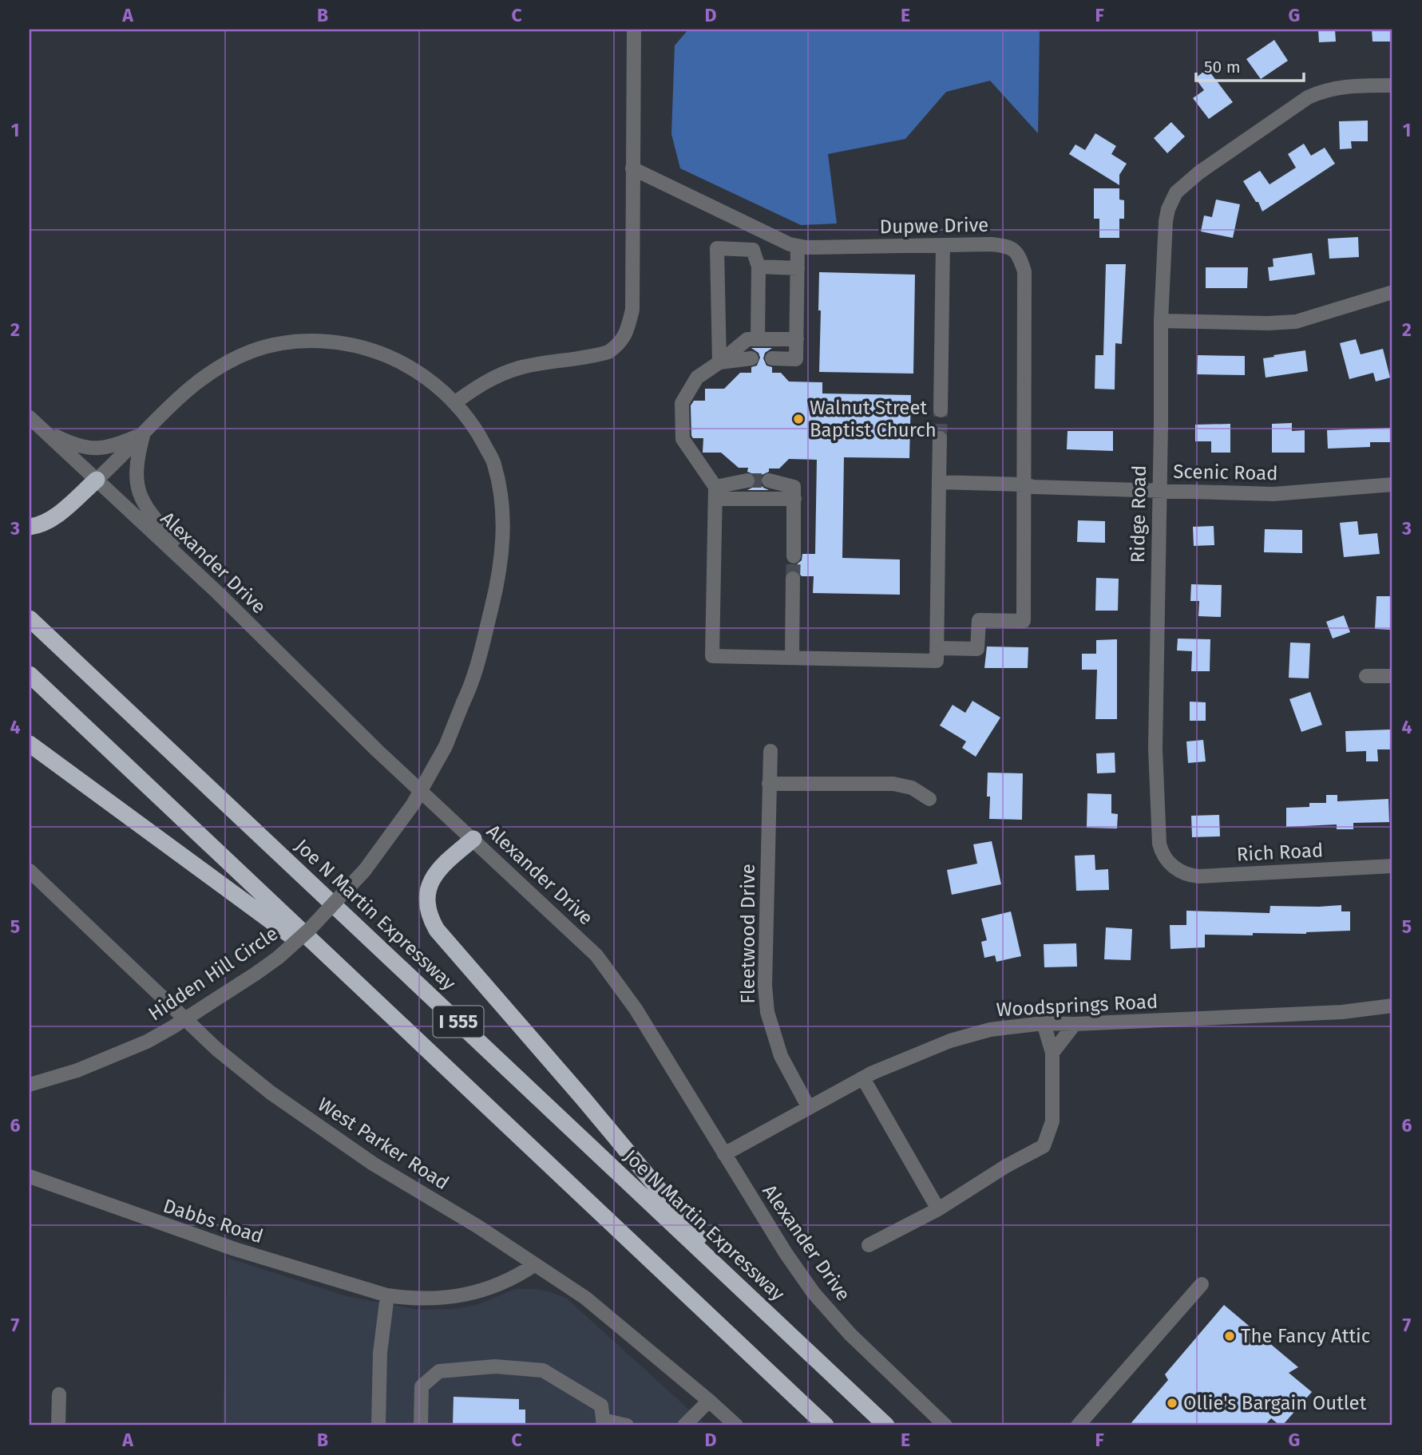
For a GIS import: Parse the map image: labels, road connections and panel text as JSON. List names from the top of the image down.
{
  "streets": {
    "highway": ["Joe N Martin Expressway", "I 555"],
    "street": [
      "Dupwe Drive",
      "Scenic Road",
      "Ridge Road",
      "Alexander Drive",
      "Rich Road",
      "Fleetwood Drive",
      "Hidden Hill Circle",
      "Woodsprings Road",
      "West Parker Road",
      "Dabbs Road"
    ]
  },
  "crossings": [
    ["Dupwe Drive", "Scenic Road"],
    ["Scenic Road", "Ridge Road"],
    ["Ridge Road", "Rich Road"],
    ["Alexander Drive", "Hidden Hill Circle"],
    ["Alexander Drive", "Woodsprings Road"],
    ["Fleetwood Drive", "Woodsprings Road"],
    ["West Parker Road", "Dabbs Road"]
  ],
  "places": ["Walnut Street Baptist Church", "The Fancy Attic", "Ollie's Bargain Outlet"],
  "scale_bar": "50 m",
  "grid": {
    "columns": [
      "A",
      "B",
      "C",
      "D",
      "E",
      "F",
      "G"
    ],
    "rows": [
      "1",
      "2",
      "3",
      "4",
      "5",
      "6",
      "7"
    ]
  }
}
